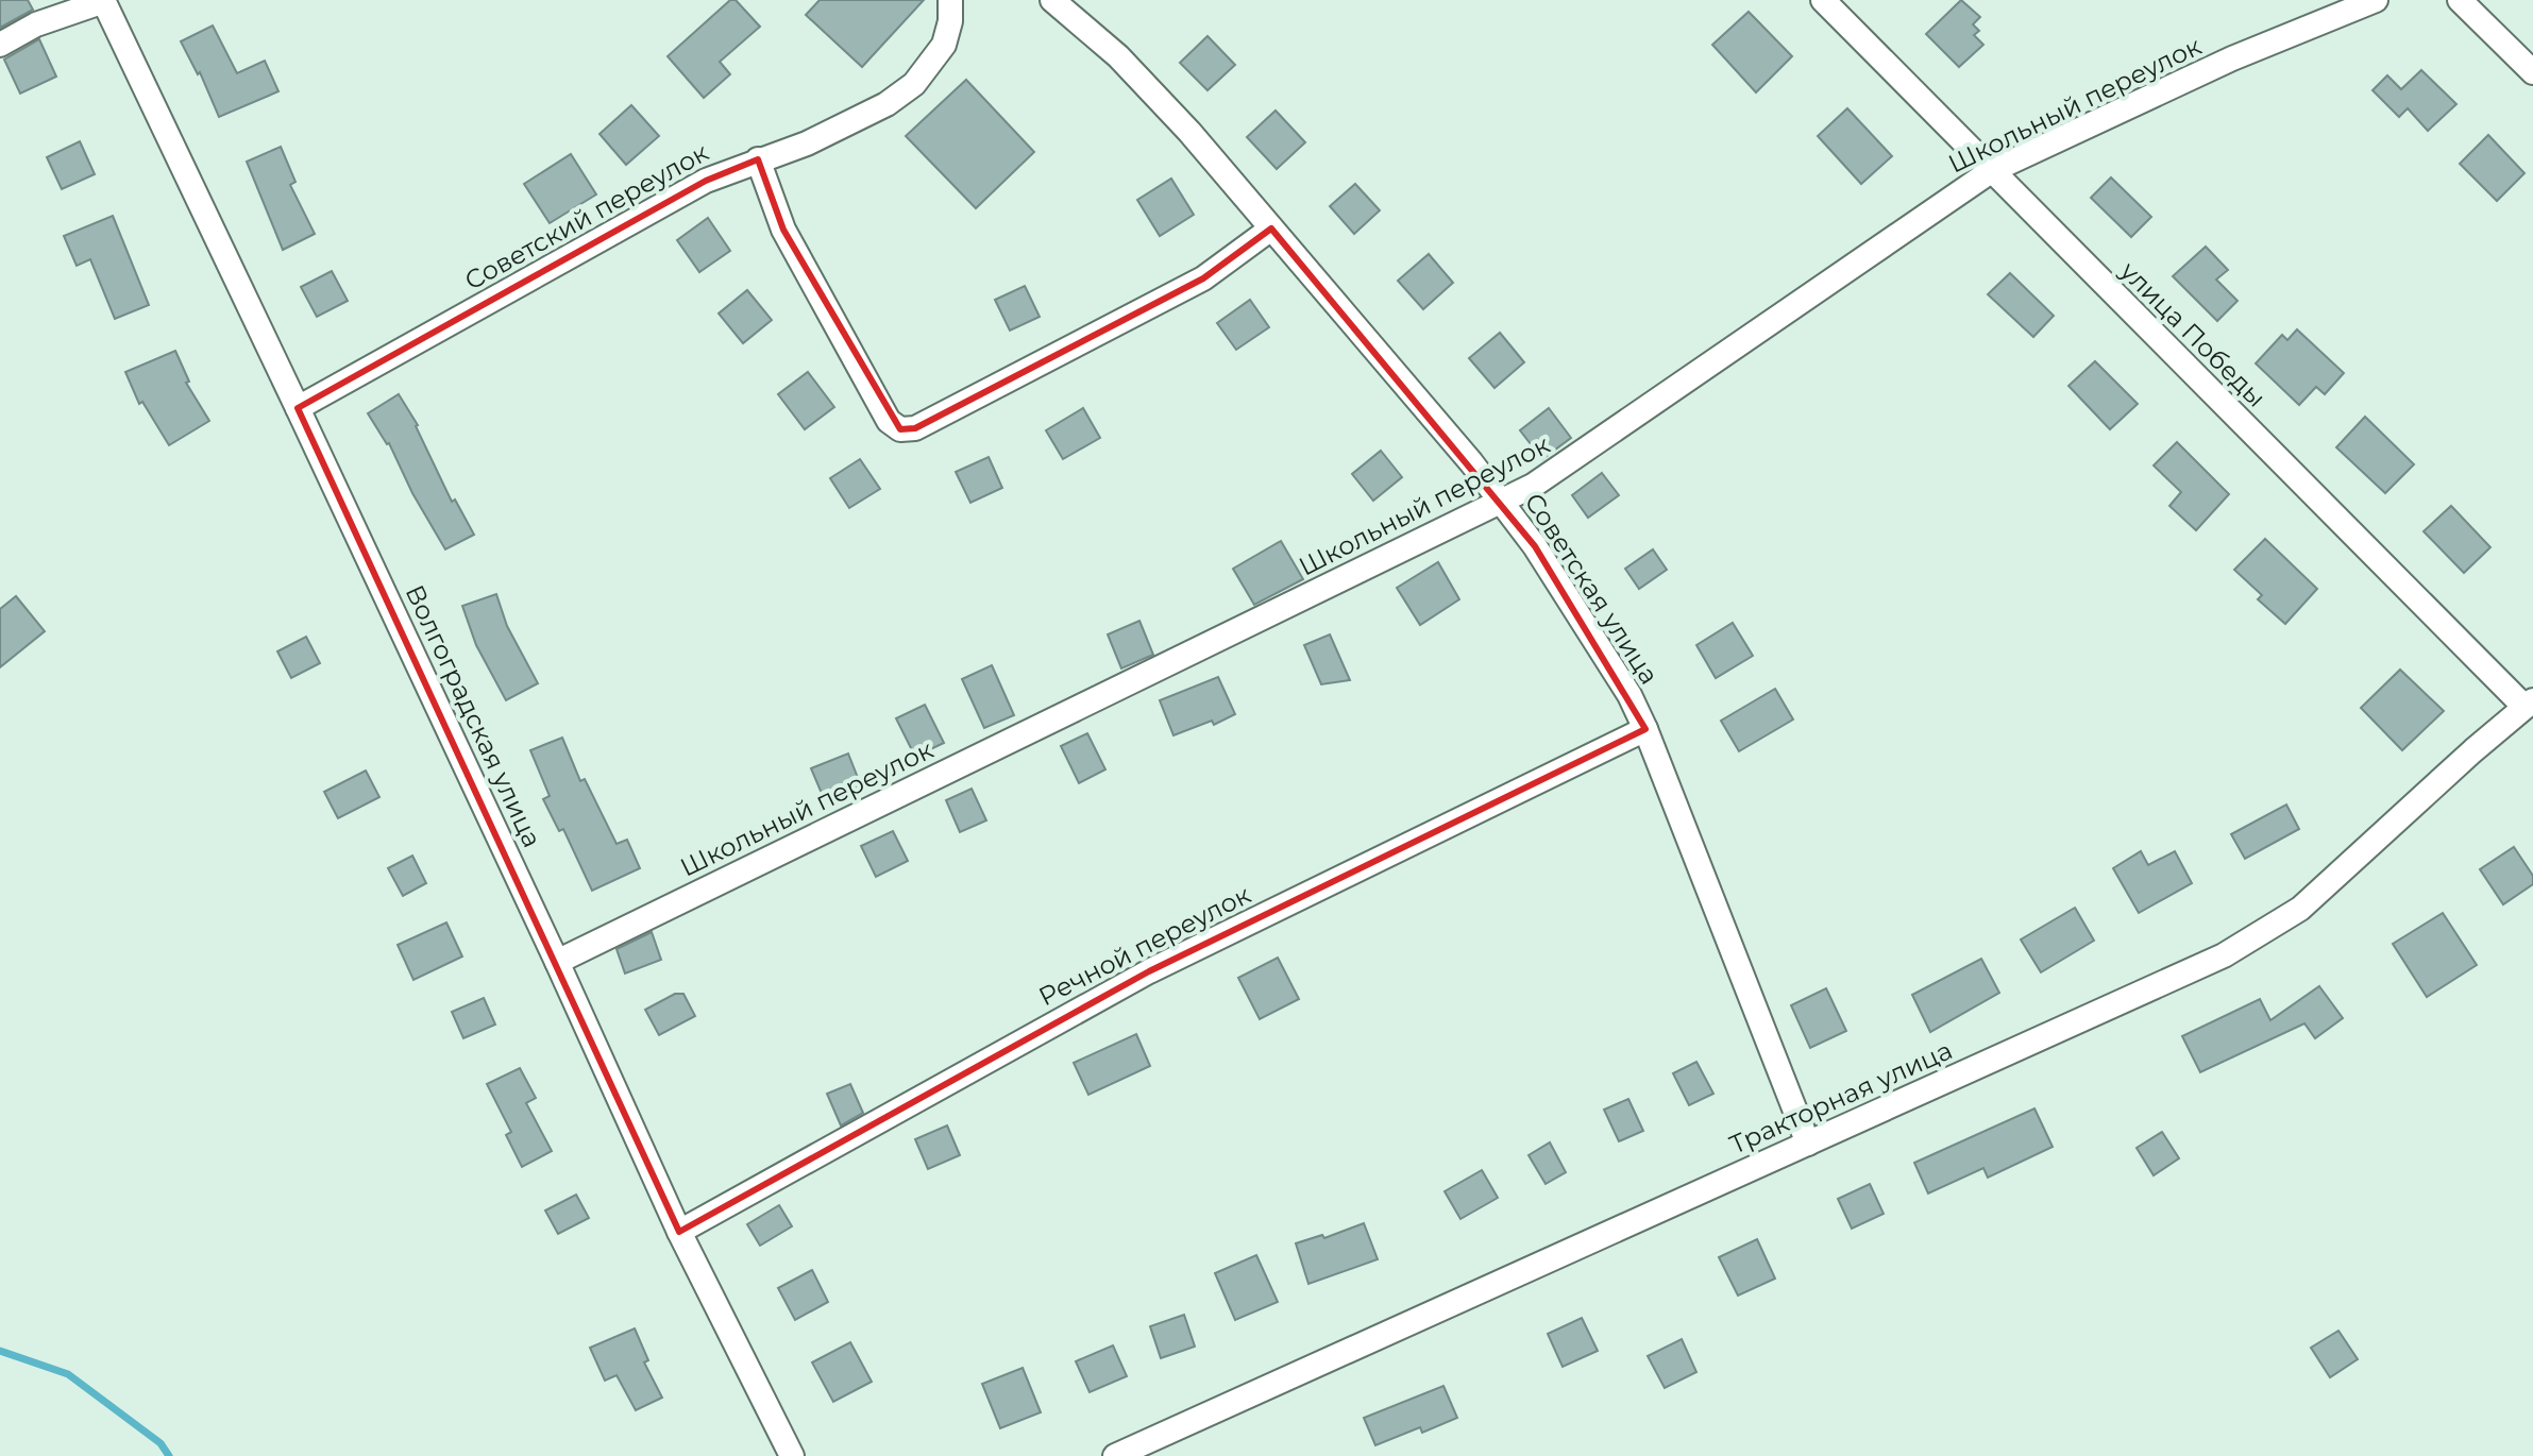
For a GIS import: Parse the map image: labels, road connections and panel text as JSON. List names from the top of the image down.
{
  "streets": {
    "street": [
      "Школьный переулок",
      "Советский переулок",
      "улица Победы",
      "Советская улица",
      "Волгоградская улица",
      "Речной переулок",
      "Тракторная улица"
    ]
  },
  "crossings": [
    ["Школьный переулок", "улица Победы"],
    ["Школьный переулок", "Советская улица"],
    ["Школьный переулок", "Волгоградская улица"],
    ["Советский переулок", "Волгоградская улица"],
    ["улица Победы", "Тракторная улица"],
    ["Советская улица", "Речной переулок"],
    ["Советская улица", "Тракторная улица"],
    ["Волгоградская улица", "Речной переулок"]
  ]
}
